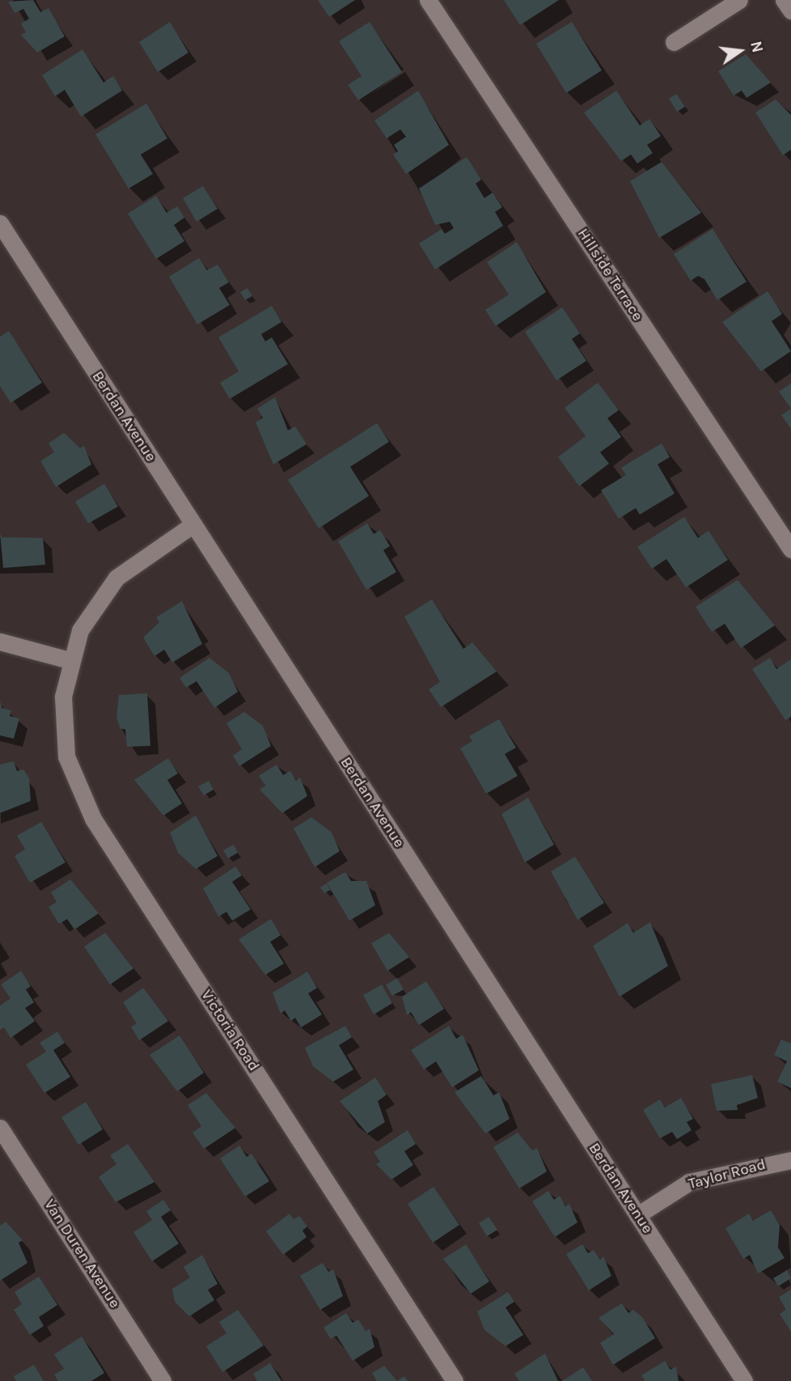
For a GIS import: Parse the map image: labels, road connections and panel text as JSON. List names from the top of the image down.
{
  "streets": {
    "street": [
      "Hillside Terrace",
      "Berdan Avenue",
      "Victoria Road",
      "Taylor Road",
      "Van Duren Avenue"
    ]
  },
  "crossings": [
    ["Berdan Avenue", "Victoria Road"],
    ["Berdan Avenue", "Taylor Road"]
  ],
  "north": "right"
}
